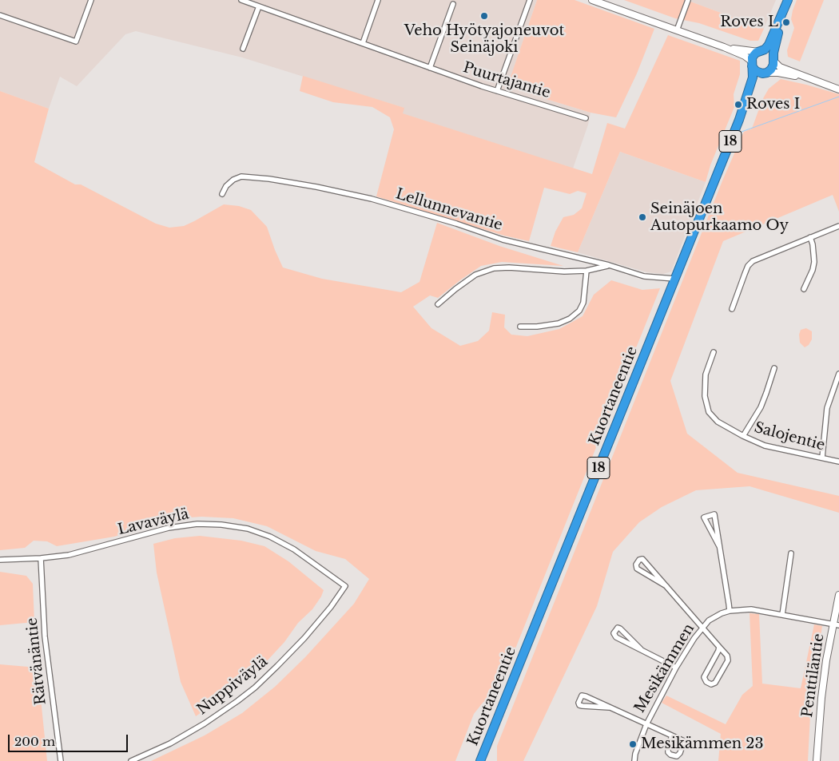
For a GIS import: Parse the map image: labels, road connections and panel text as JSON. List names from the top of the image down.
{
  "streets": {
    "highway": ["18", "Kuortaneentie"],
    "street": [
      "Puurtajantie",
      "Lellunnevantie",
      "Salojentie",
      "Lavaväylä",
      "Rätvänäntie",
      "Mesikämmen",
      "Penttiläntie",
      "Nuppiväylä"
    ]
  },
  "crossings": [
    ["18", "Kuortaneentie"],
    ["Lellunnevantie", "Kuortaneentie"],
    ["Lavaväylä", "Rätvänäntie"],
    ["Lavaväylä", "Nuppiväylä"],
    ["Mesikämmen", "Penttiläntie"]
  ],
  "places": [
    "Veho Hyötyajoneuvot Seinäjoki",
    "Roves L",
    "Roves I",
    "Seinäjoen Autopurkaamo Oy",
    "Mesikämmen 23"
  ],
  "scale_bar": "200 m"
}
